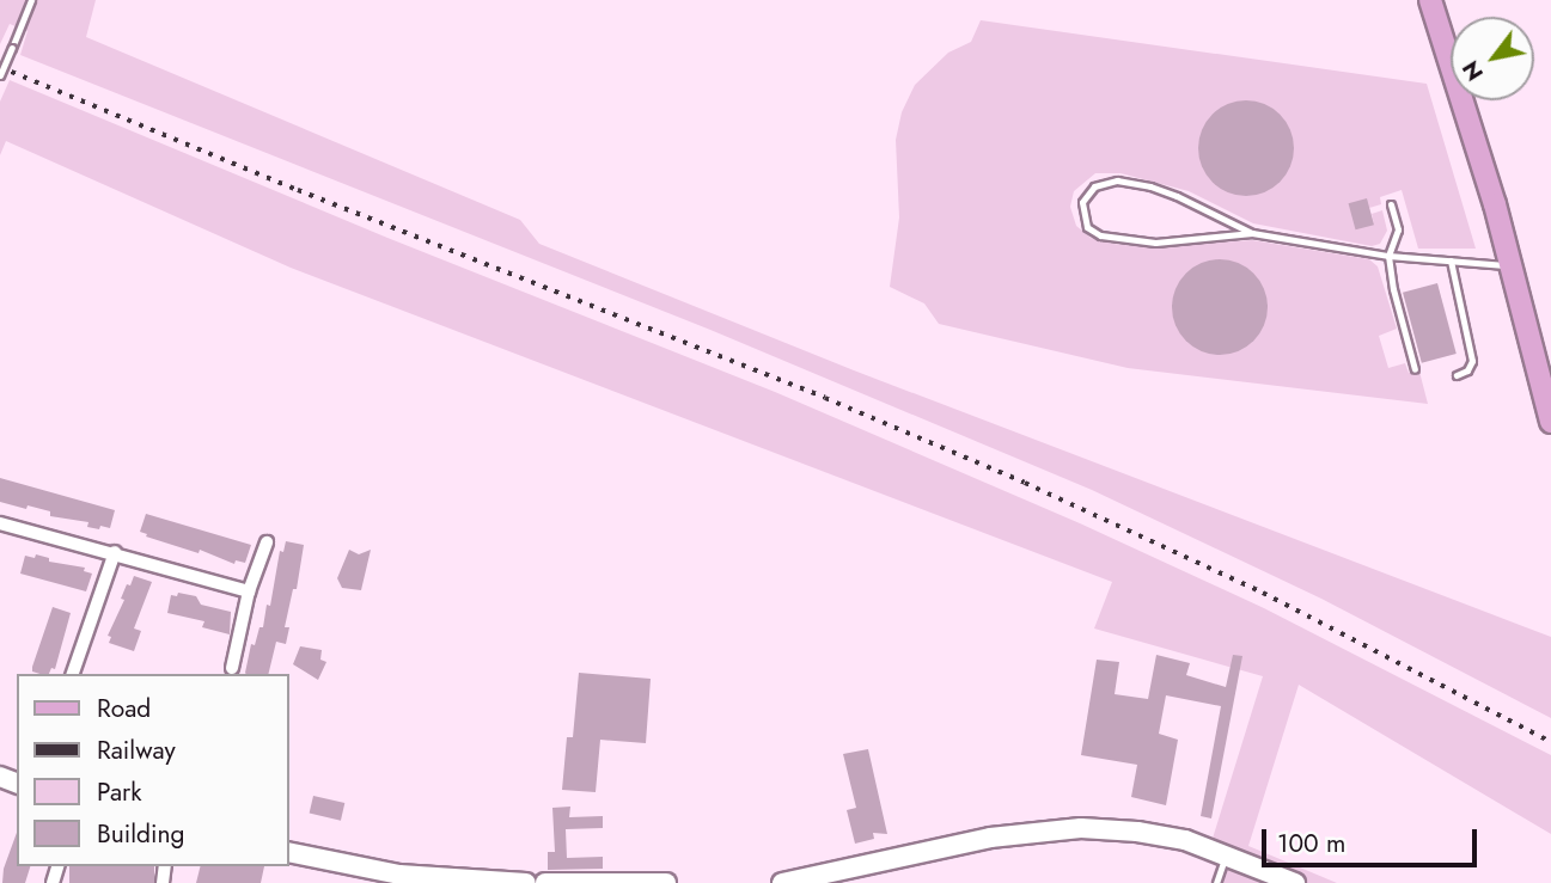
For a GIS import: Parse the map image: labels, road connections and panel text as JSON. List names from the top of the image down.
{
  "legend": [
    "Road",
    "Railway",
    "Park",
    "Building"
  ],
  "scale_bar": "100 m",
  "north": "bottom left"
}
